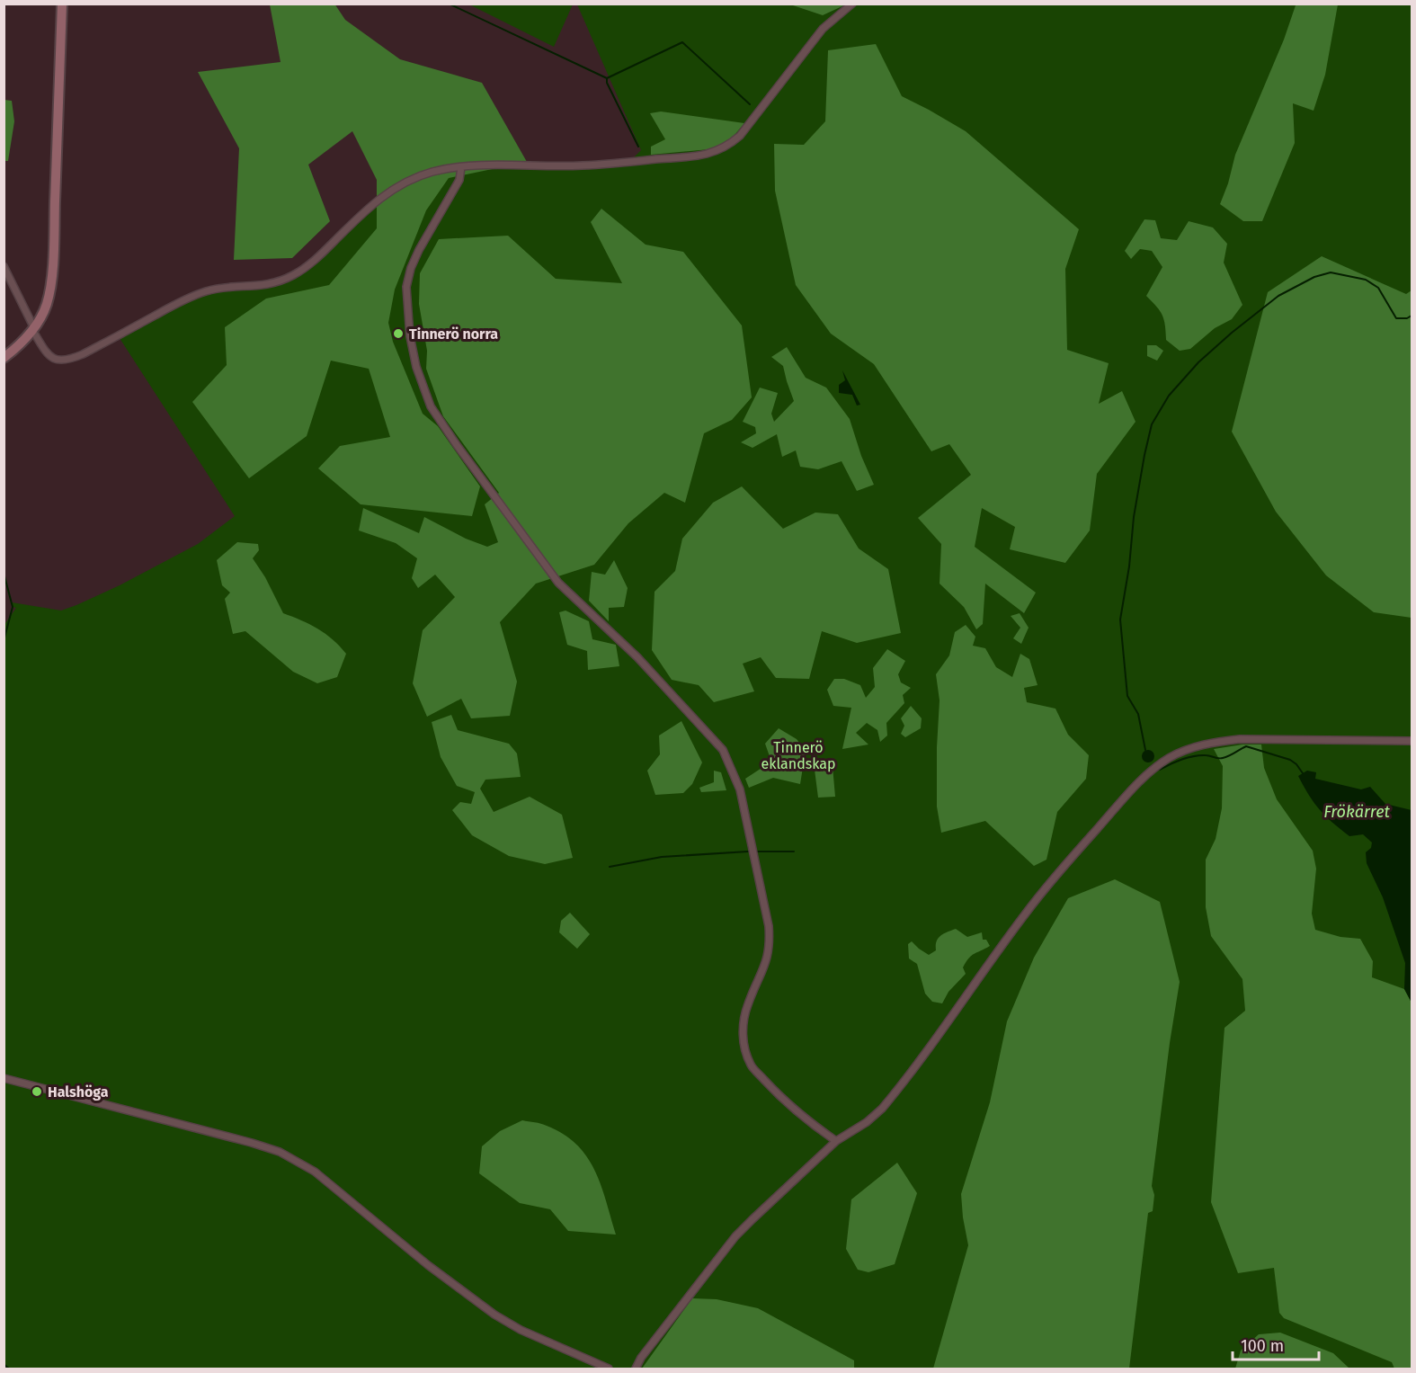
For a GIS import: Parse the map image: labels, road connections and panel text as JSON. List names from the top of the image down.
{
  "water": ["Frökärret"],
  "parks": ["Tinnerö eklandskap"],
  "places": ["Tinnerö norra", "Halshöga"],
  "scale_bar": "100 m"
}
